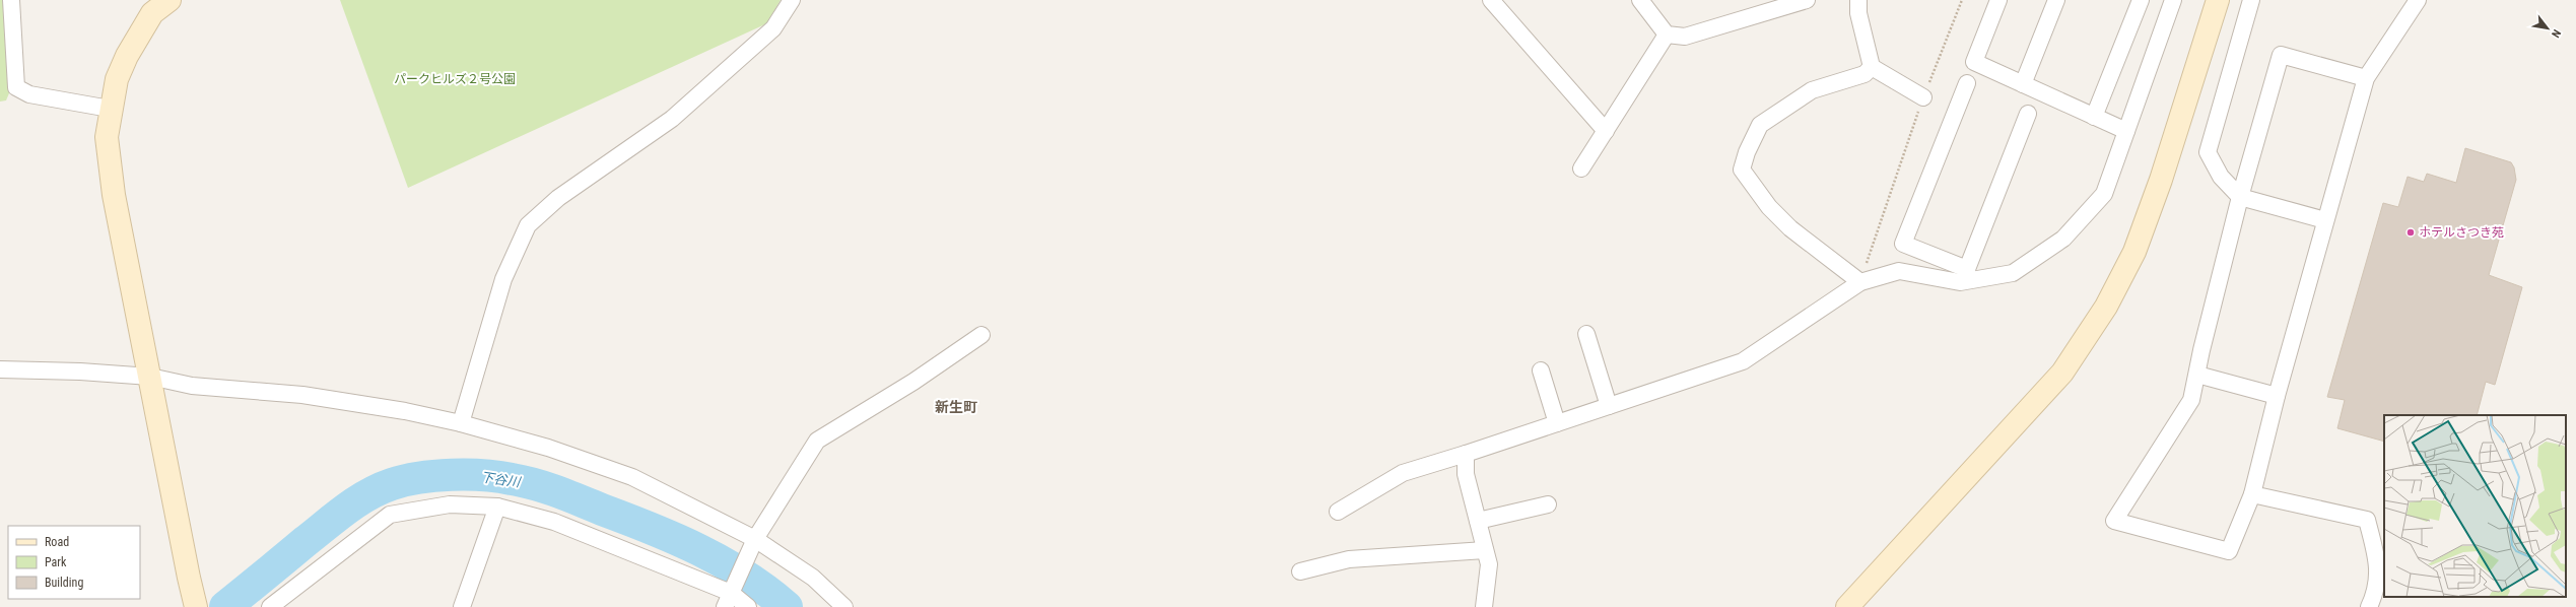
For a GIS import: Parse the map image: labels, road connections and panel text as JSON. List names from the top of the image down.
{
  "districts": ["新生町"],
  "water": ["下谷川"],
  "parks": ["パークヒルズ２号公園"],
  "places": ["ホテルさつき苑"],
  "legend": ["Road", "Park", "Building"],
  "north": "bottom right"
}
